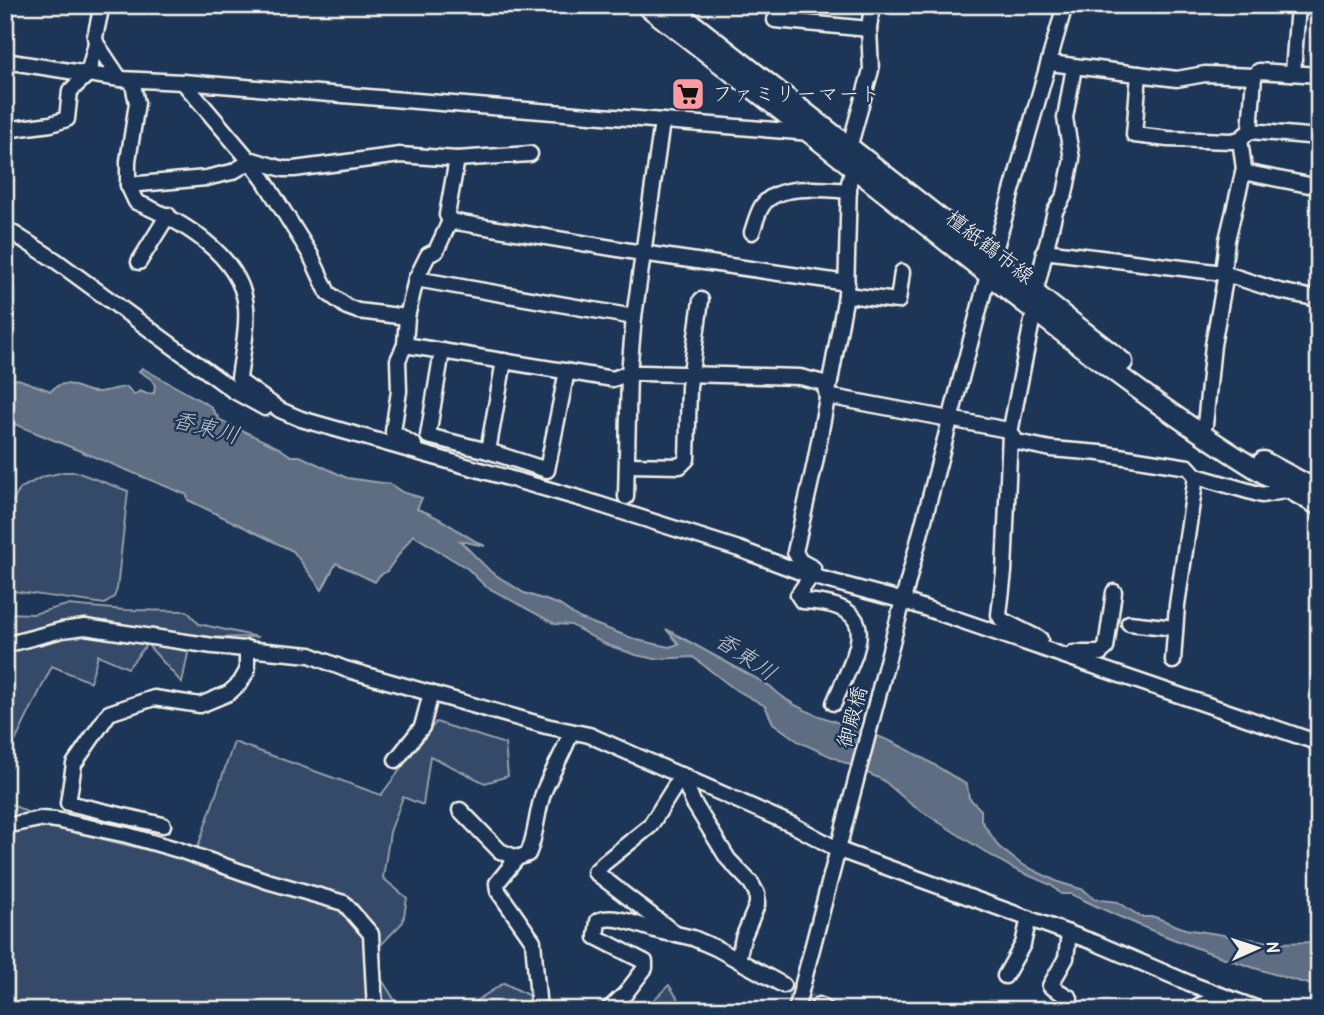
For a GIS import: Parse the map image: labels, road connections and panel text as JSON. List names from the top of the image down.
{
  "streets": {
    "main road": ["檀紙鶴市線"],
    "street": ["御殿橋"]
  },
  "crossings": [
    ["檀紙鶴市線", "御殿橋"]
  ],
  "water": ["香東川"],
  "places": {
    "supermarket": ["ファミリーマート"]
  },
  "north": "right"
}
